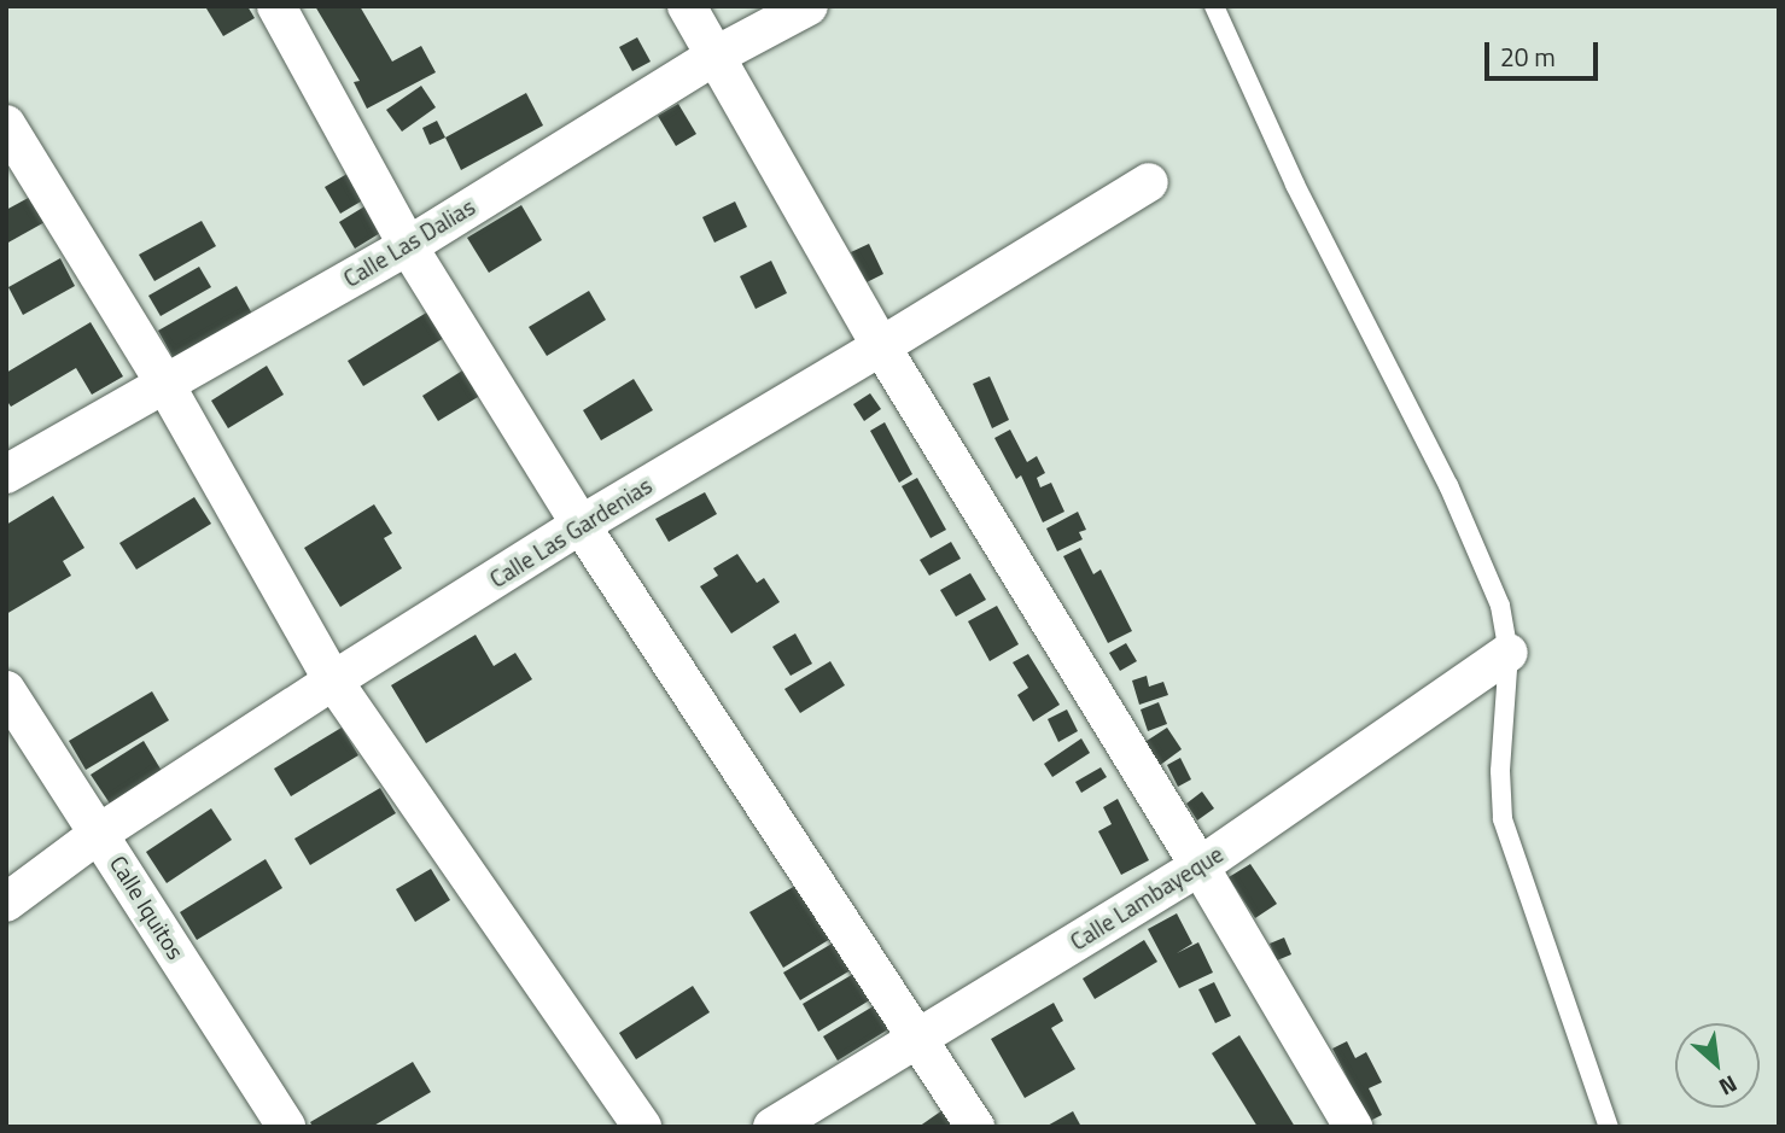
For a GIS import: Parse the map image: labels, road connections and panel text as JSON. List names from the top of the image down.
{
  "streets": {
    "street": [
      "Calle Las Dalias",
      "Calle Las Gardenias",
      "Calle Lambayeque",
      "Calle Iquitos"
    ]
  },
  "crossings": [
    ["Calle Las Gardenias", "Calle Iquitos"]
  ],
  "scale_bar": "20 m",
  "north": "bottom right"
}
